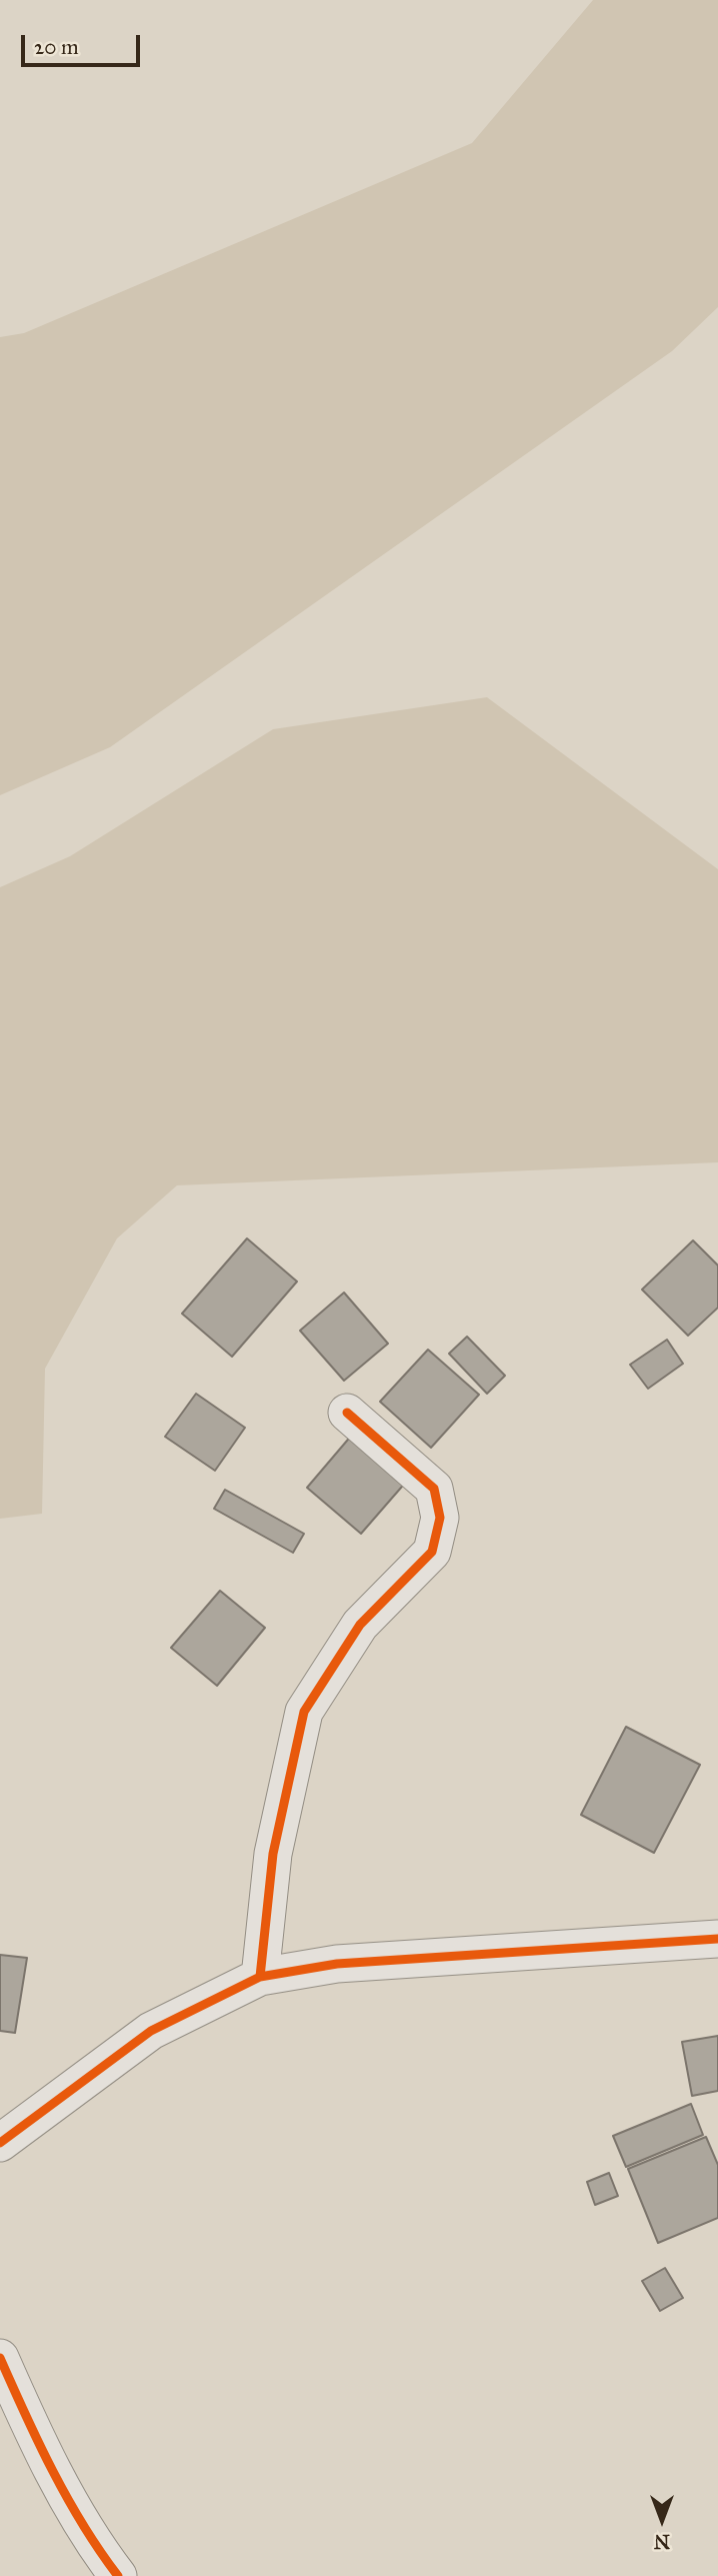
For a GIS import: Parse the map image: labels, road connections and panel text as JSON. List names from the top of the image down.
{
  "scale_bar": "20 m",
  "north": "bottom"
}
